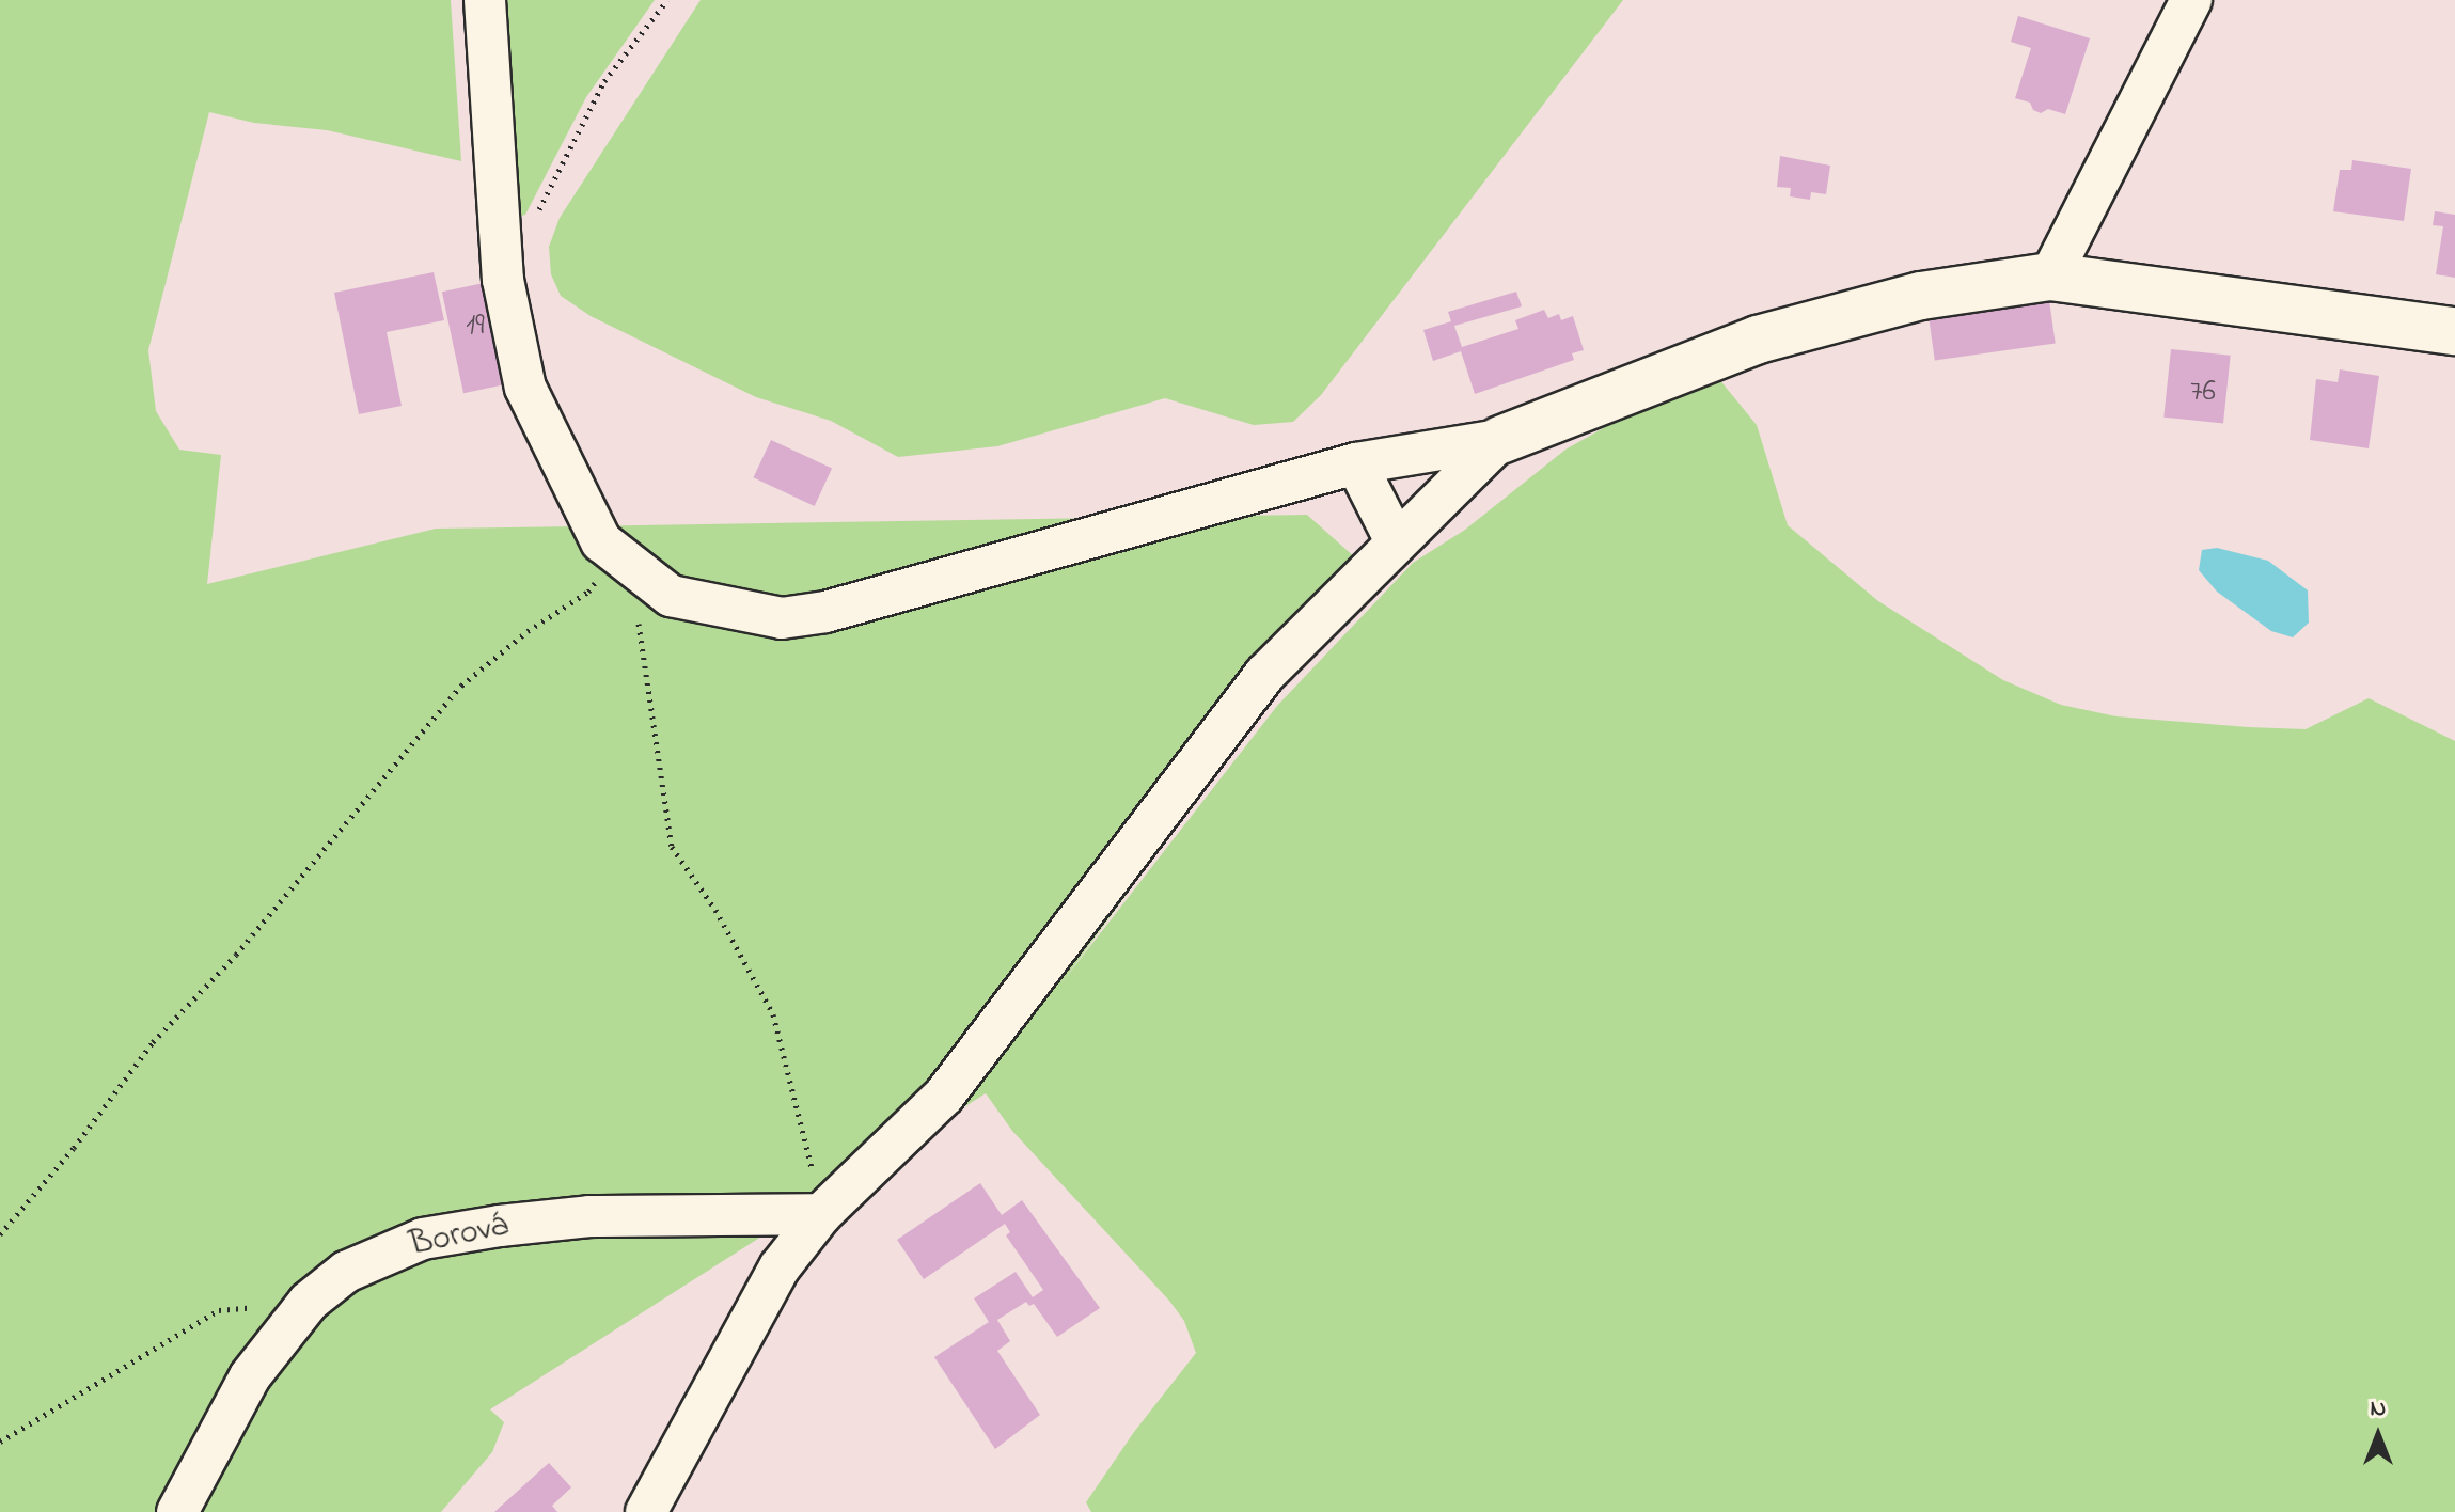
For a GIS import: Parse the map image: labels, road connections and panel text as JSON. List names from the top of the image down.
{
  "streets": {
    "street": ["Borová"]
  },
  "house_numbers": ["19", "76"],
  "north": "top"
}
